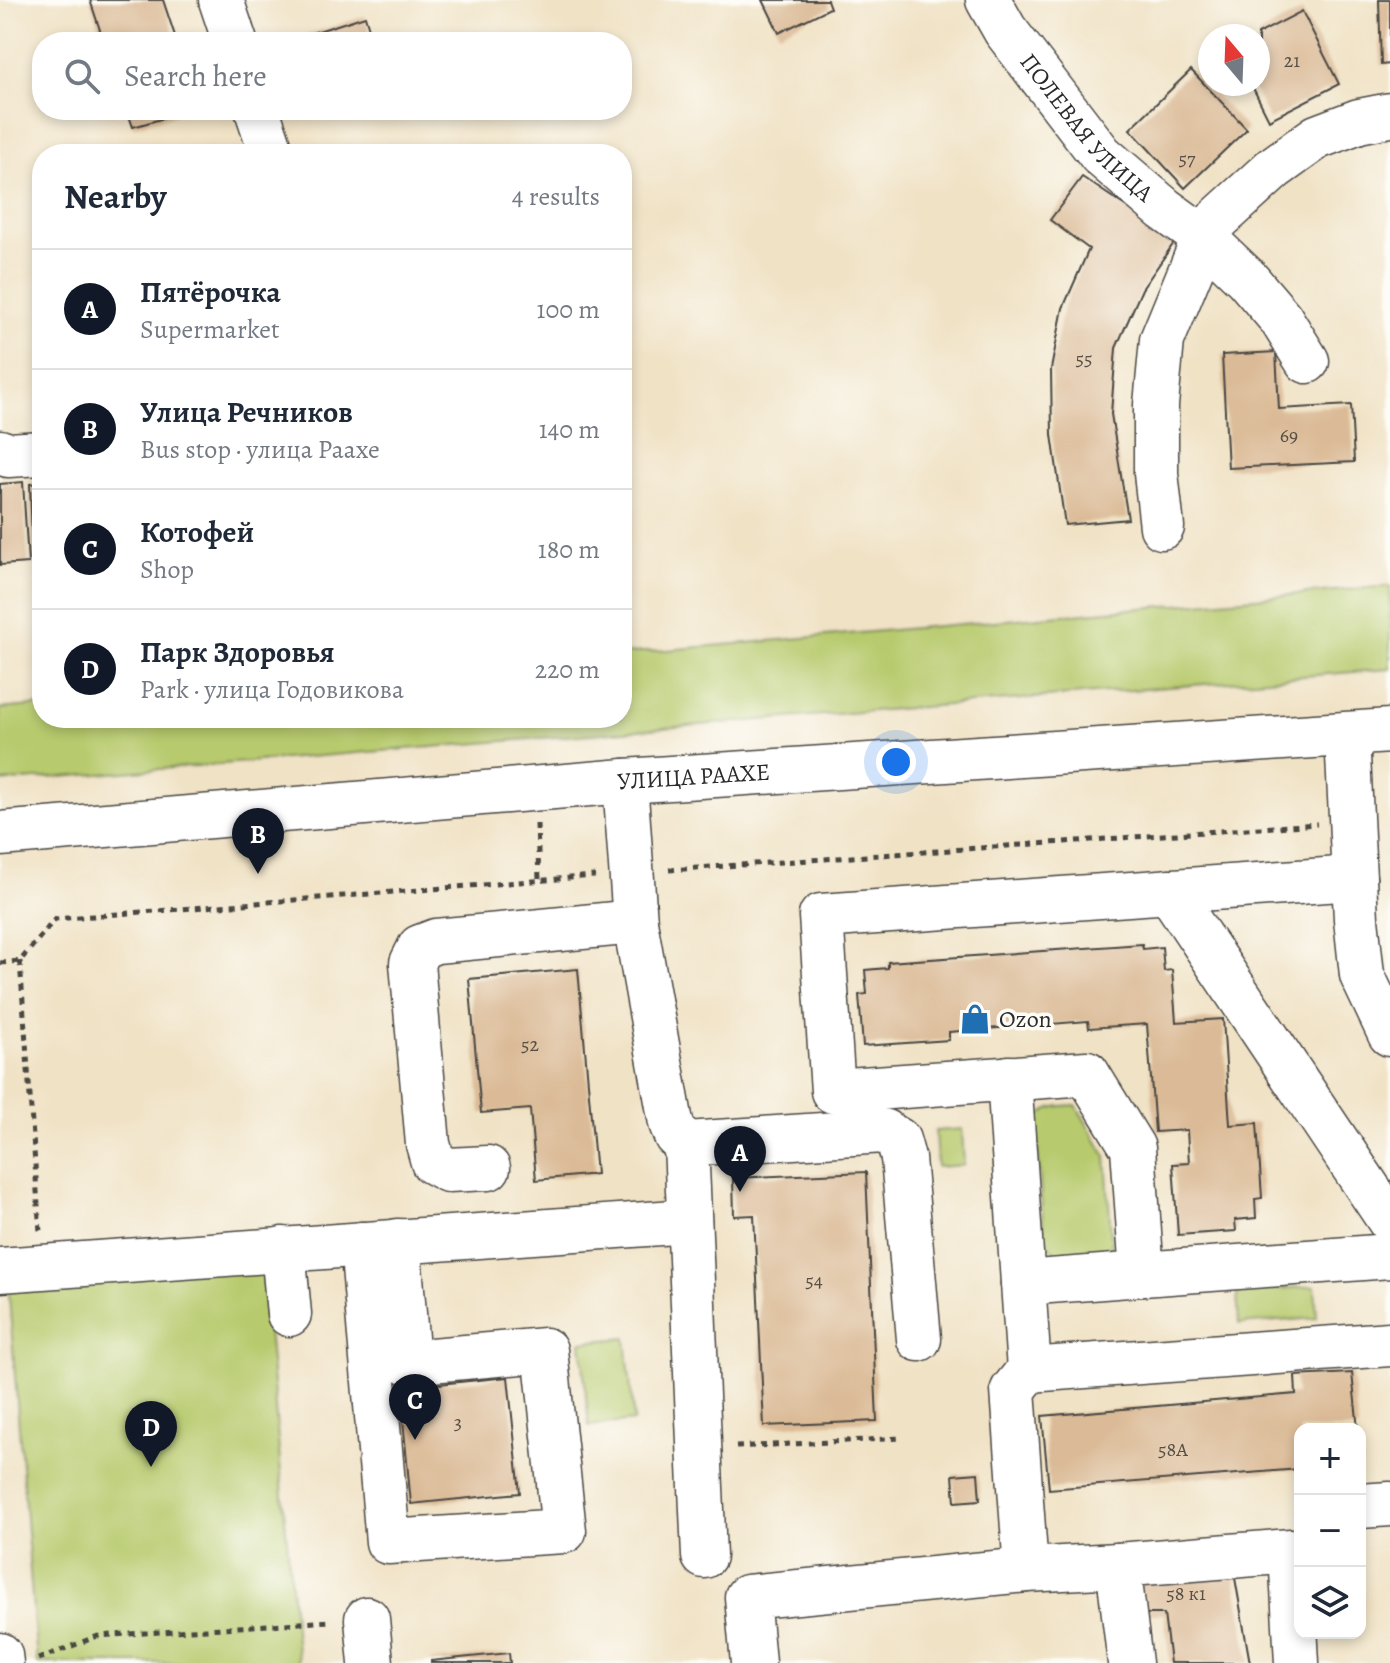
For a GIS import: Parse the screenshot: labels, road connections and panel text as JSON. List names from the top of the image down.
{
  "streets": {
    "main road": ["ПОЛЕВАЯ УЛИЦА", "УЛИЦА РААХЕ"]
  },
  "places": {
    "shop": ["Ozon"]
  },
  "house_numbers": [
    "21",
    "57",
    "55",
    "69",
    "52",
    "54",
    "3",
    "58А",
    "58 к1"
  ],
  "north": "top",
  "page": {
    "search": "Search here",
    "heading": ["Nearby", "4 results"],
    "list": [
      {
        "mark": "A",
        "name": "Пятёрочка",
        "note": "Supermarket",
        "value": "100 m"
      },
      {
        "mark": "B",
        "name": "Улица Речников",
        "note": "Bus stop · улица Раахе",
        "value": "140 m"
      },
      {
        "mark": "C",
        "name": "Котофей",
        "note": "Shop",
        "value": "180 m"
      },
      {
        "mark": "D",
        "name": "Парк Здоровья",
        "note": "Park · улица Годовикова",
        "value": "220 m"
      }
    ],
    "pins": [
      "B",
      "A",
      "C",
      "D"
    ],
    "map_buttons": ["+", "−"]
  }
}
